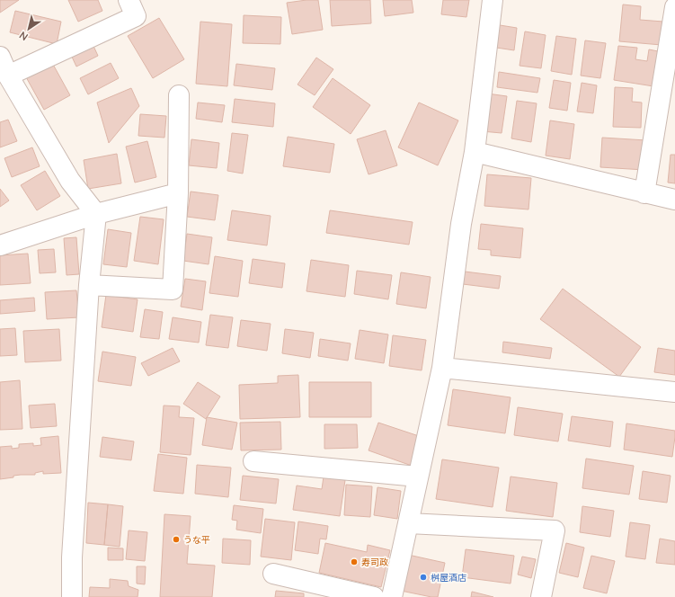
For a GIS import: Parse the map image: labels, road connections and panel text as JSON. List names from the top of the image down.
{
  "places": ["うな平", "寿司政", "桝屋酒店"],
  "north": "bottom left"
}
